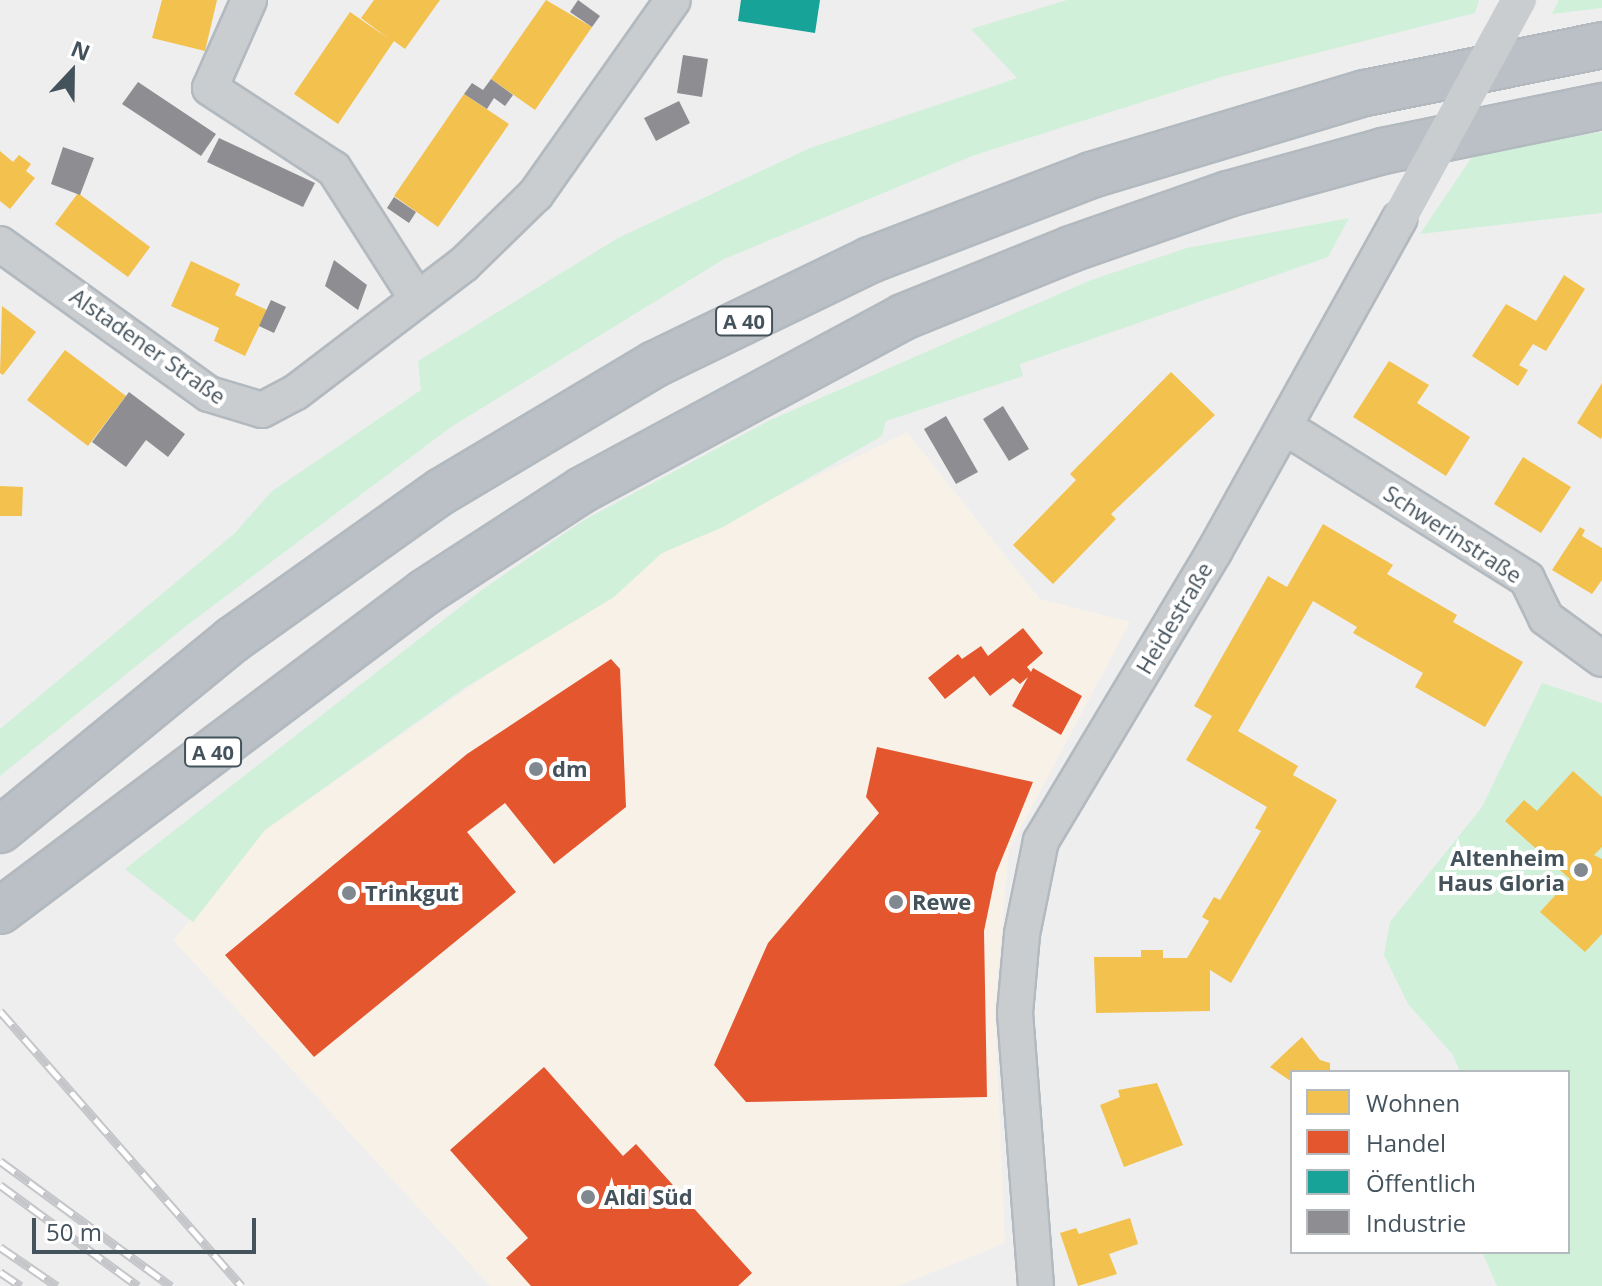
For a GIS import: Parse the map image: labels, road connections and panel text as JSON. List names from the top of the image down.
{
  "streets": {
    "highway": ["A 40"],
    "street": ["Alstadener Straße", "Schwerinstraße", "Heidestraße"]
  },
  "crossings": [
    ["Schwerinstraße", "Heidestraße"]
  ],
  "places": [
    "dm",
    "Altenheim Haus Gloria",
    "Trinkgut",
    "Rewe",
    "Aldi Süd"
  ],
  "legend": [
    "Wohnen",
    "Handel",
    "Öffentlich",
    "Industrie"
  ],
  "scale_bar": "50 m",
  "north": "top"
}
